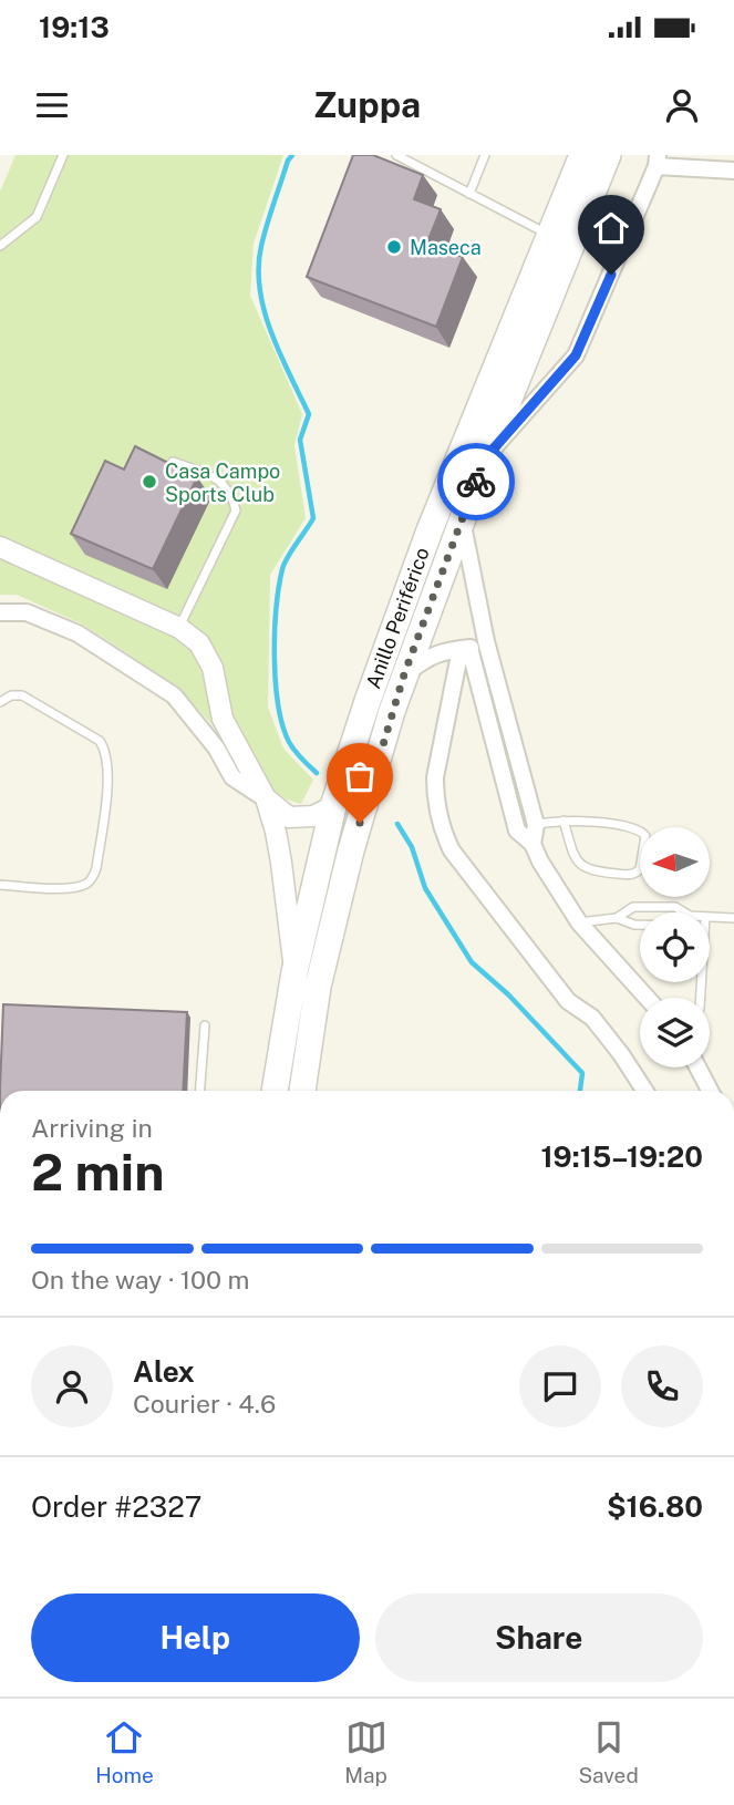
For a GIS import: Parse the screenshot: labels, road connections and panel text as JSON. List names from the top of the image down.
{
  "streets": {
    "highway": ["Anillo Periférico"]
  },
  "places": ["Maseca", "Casa Campo Sports Club"],
  "north": "left",
  "page": {
    "status": "19:13",
    "header": "Zuppa",
    "heading": ["2 min", "Arriving in", "19:15–19:20"],
    "panel": [
      "Alex",
      "Courier · 4.6",
      "Order #2327",
      "$16.80"
    ],
    "bar": "On the way · 100 m",
    "buttons": ["Help", "Share"],
    "tabs": ["Home", "Map", "Saved"]
  }
}
